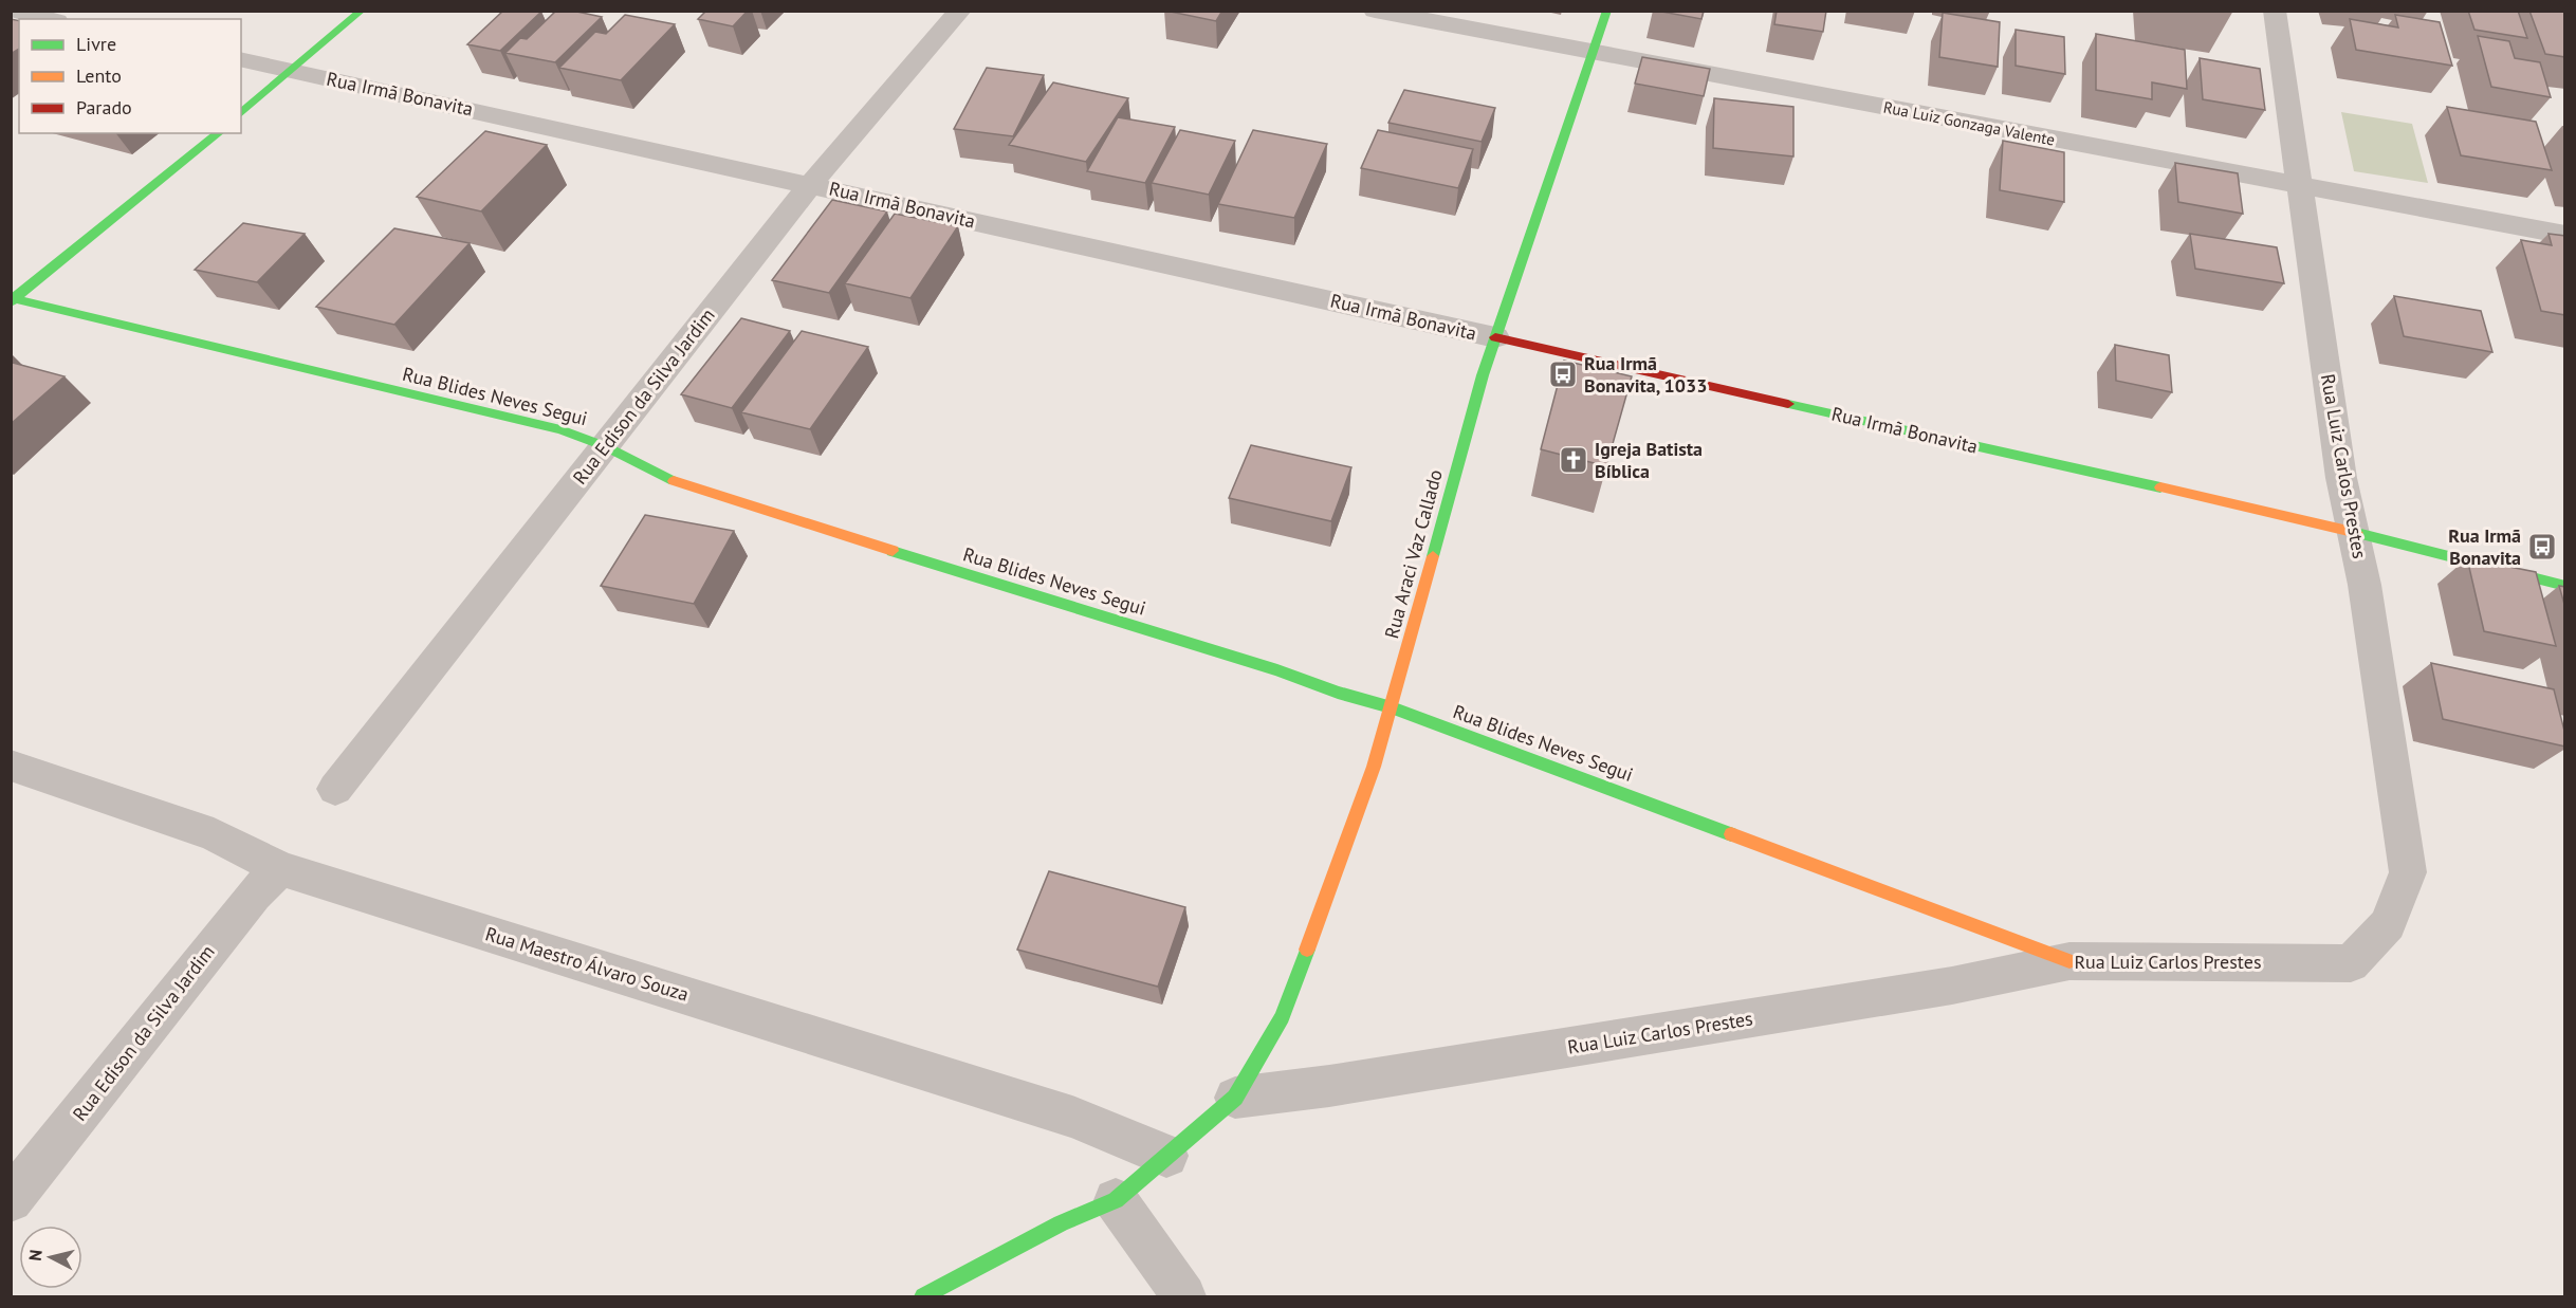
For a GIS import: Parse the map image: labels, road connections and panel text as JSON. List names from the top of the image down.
{
  "streets": {
    "main road": ["Rua Irmã Bonavita", "Rua Blides Neves Segui", "Rua Araci Vaz Callado"],
    "street": [
      "Rua Luiz Gonzaga Valente",
      "Rua Edison da Silva Jardim",
      "Rua Luiz Carlos Prestes",
      "Rua Maestro Álvaro Souza"
    ]
  },
  "crossings": [
    ["Rua Irmã Bonavita", "Rua Edison da Silva Jardim"],
    ["Rua Irmã Bonavita", "Rua Luiz Carlos Prestes"],
    ["Rua Irmã Bonavita", "Rua Araci Vaz Callado"],
    ["Rua Luiz Gonzaga Valente", "Rua Luiz Carlos Prestes"],
    ["Rua Luiz Gonzaga Valente", "Rua Araci Vaz Callado"],
    ["Rua Blides Neves Segui", "Rua Edison da Silva Jardim"],
    ["Rua Blides Neves Segui", "Rua Luiz Carlos Prestes"],
    ["Rua Blides Neves Segui", "Rua Araci Vaz Callado"],
    ["Rua Edison da Silva Jardim", "Rua Maestro Álvaro Souza"],
    ["Rua Luiz Carlos Prestes", "Rua Araci Vaz Callado"]
  ],
  "places": {
    "bus stop": ["Rua Irmã Bonavita, 1033", "Rua Irmã Bonavita"],
    "church": ["Igreja Batista Bíblica"]
  },
  "legend": ["Livre", "Lento", "Parado"],
  "north": "left"
}
